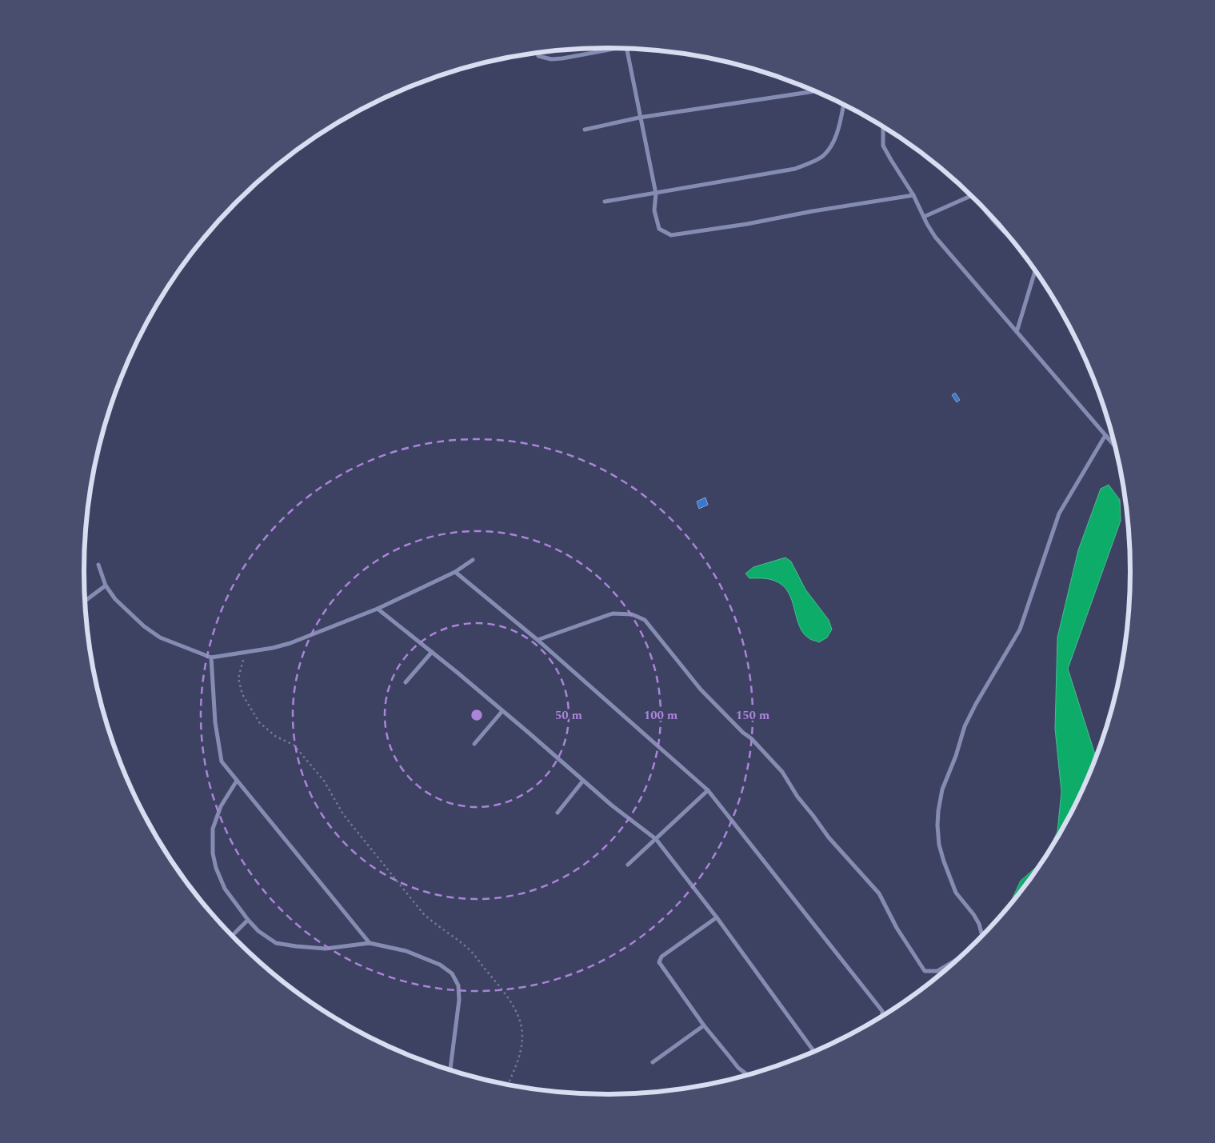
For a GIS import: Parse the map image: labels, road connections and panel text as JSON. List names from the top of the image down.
{
  "rings": ["50 m", "100 m", "150 m"]
}
